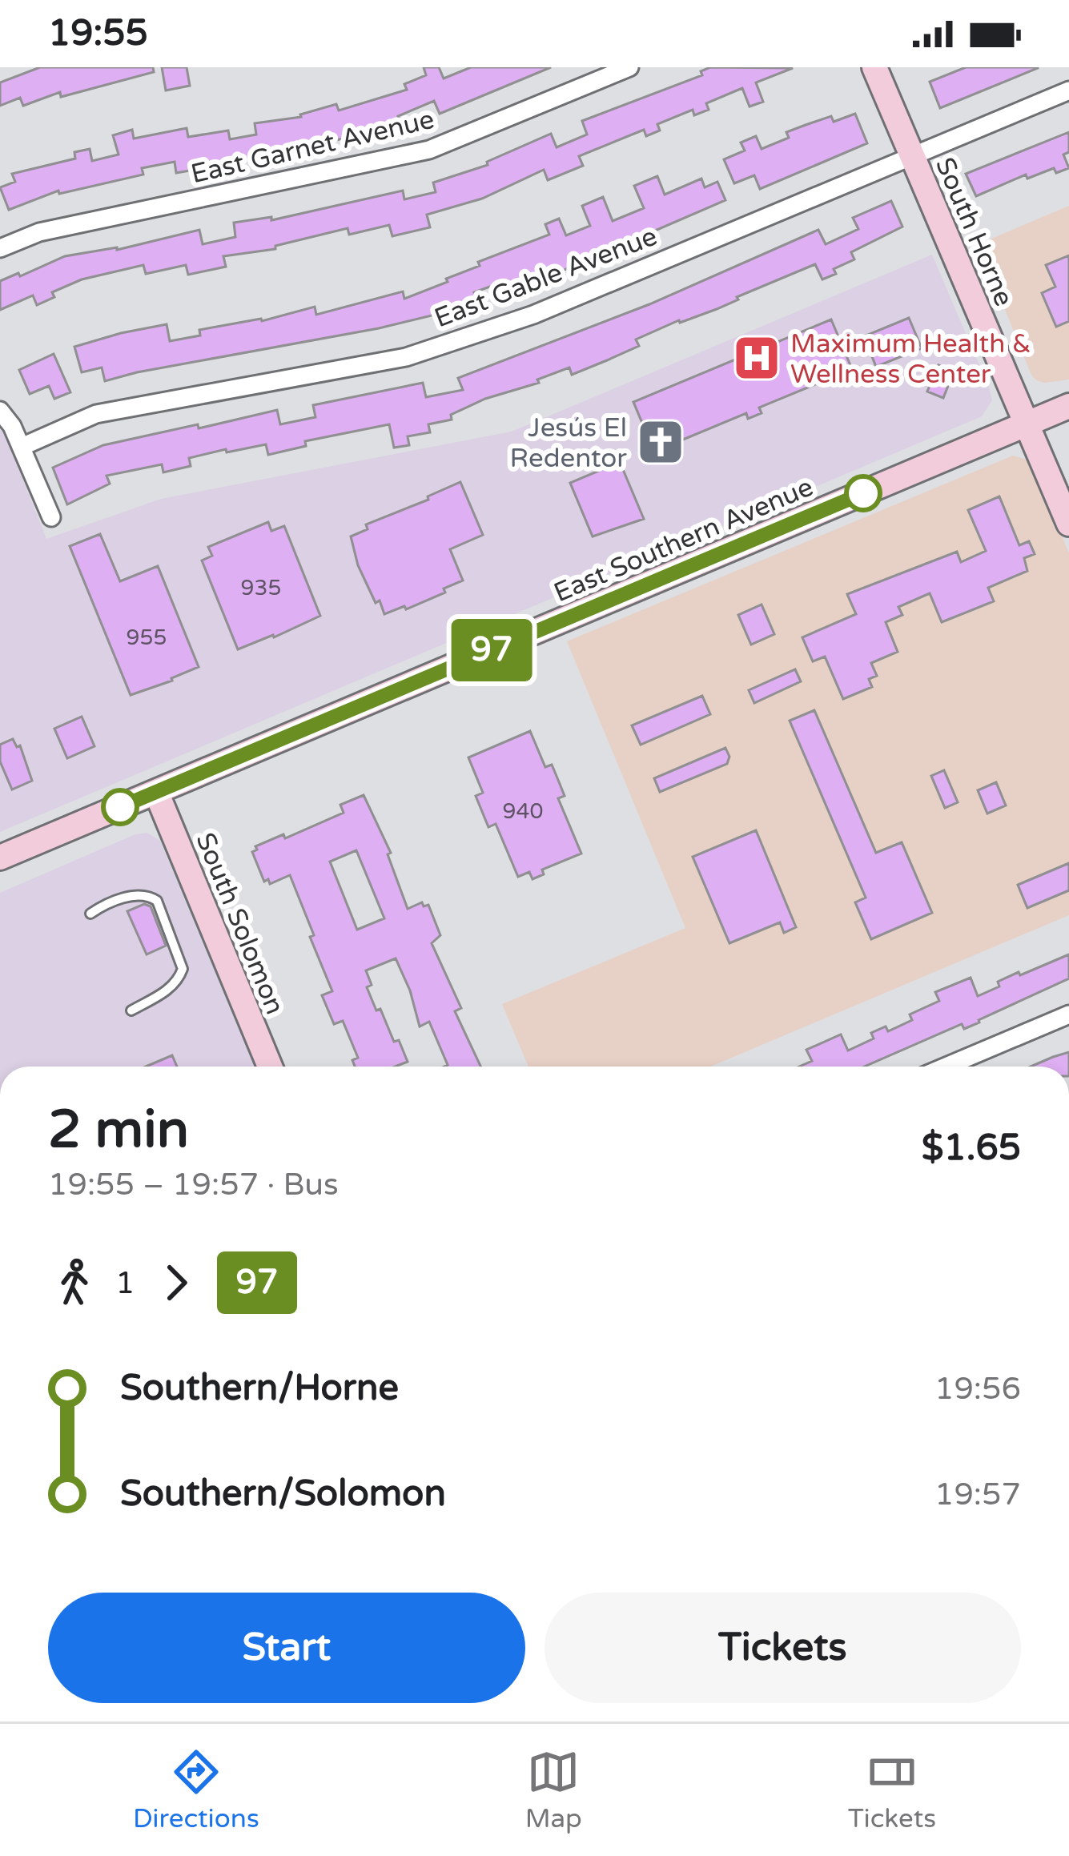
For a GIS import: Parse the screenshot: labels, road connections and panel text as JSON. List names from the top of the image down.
{
  "streets": {
    "main road": ["South Horne", "East Southern Avenue", "South Solomon"],
    "street": ["East Garnet Avenue", "East Gable Avenue"]
  },
  "crossings": [
    ["South Horne", "East Gable Avenue"],
    ["South Horne", "East Southern Avenue"],
    ["East Southern Avenue", "South Solomon"]
  ],
  "places": {
    "hospital": ["Maximum Health & Wellness Center"],
    "church": ["Jesús El Redentor"]
  },
  "lines": ["bus line 97"],
  "house_numbers": ["935", "955", "940"],
  "page": {
    "status": "19:55",
    "on_map": "97",
    "heading": ["2 min", "19:55 – 19:57 · Bus", "$1.65"],
    "legs": ["1", "97"],
    "list": [
      {
        "name": "Southern/Horne",
        "value": "19:56"
      },
      {
        "name": "Southern/Solomon",
        "value": "19:57"
      }
    ],
    "buttons": ["Start", "Tickets"],
    "tabs": ["Directions", "Map", "Tickets"]
  }
}
